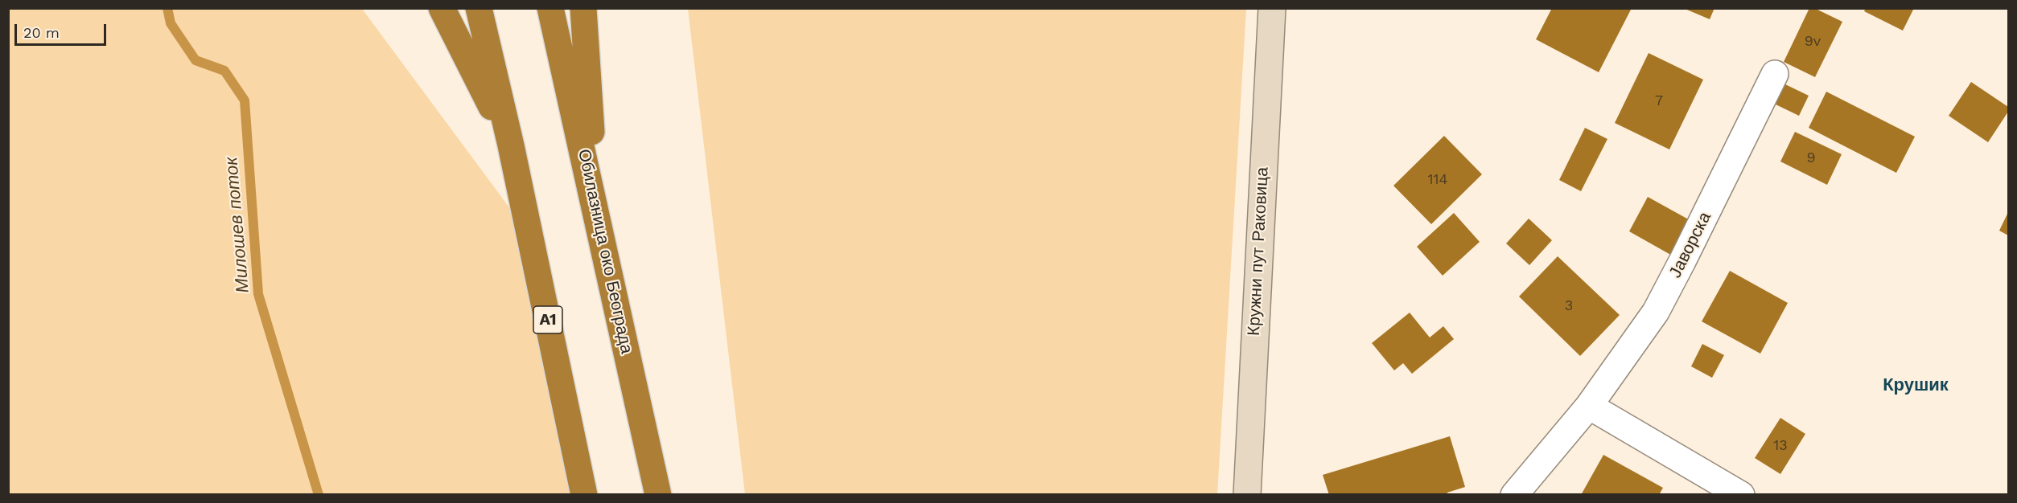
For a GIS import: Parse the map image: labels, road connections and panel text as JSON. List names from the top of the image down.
{
  "streets": {
    "highway": ["Обилазница око Београда", "A1"],
    "main road": ["Кружни пут Раковица"],
    "street": ["Јаворска"]
  },
  "districts": ["Крушик"],
  "water": ["Милошев поток"],
  "house_numbers": [
    "9v",
    "7",
    "9",
    "114",
    "3",
    "13"
  ],
  "scale_bar": "20 m"
}
